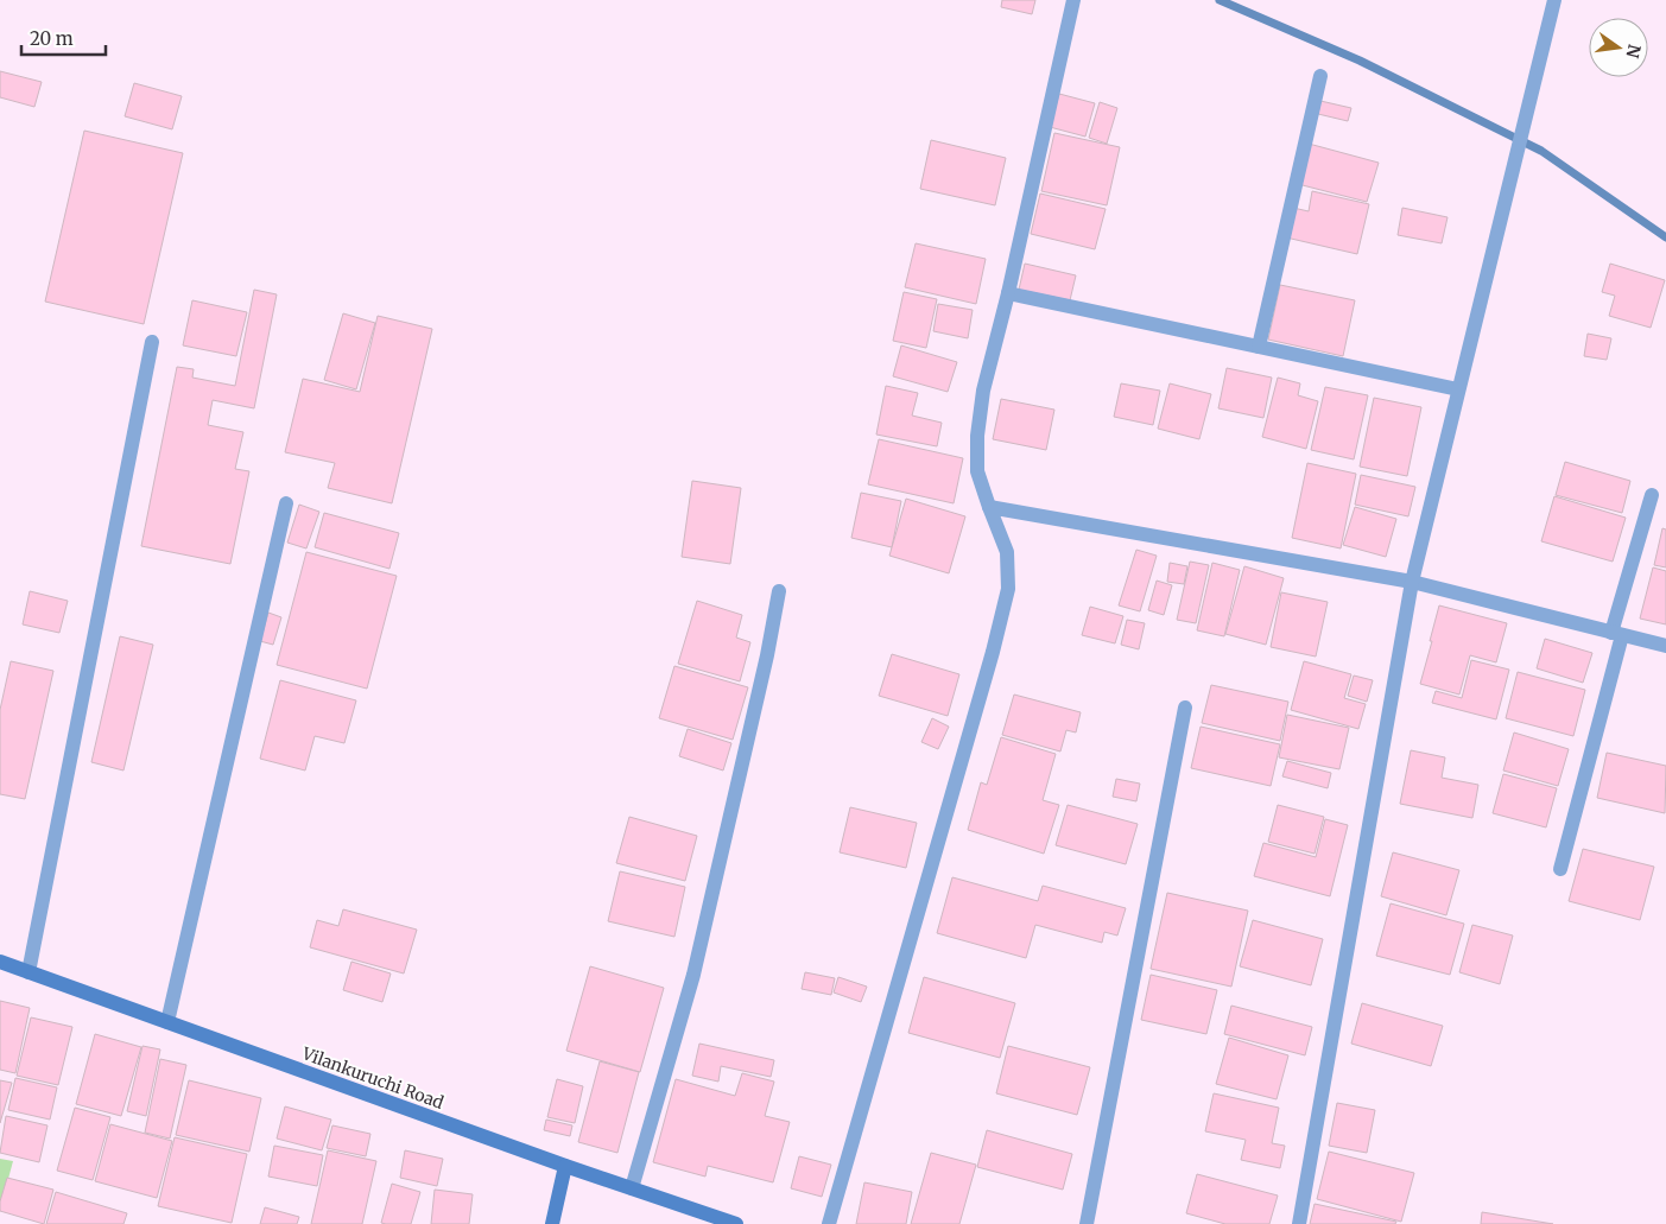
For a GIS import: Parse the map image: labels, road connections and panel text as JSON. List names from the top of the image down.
{
  "streets": {
    "main road": ["Vilankuruchi Road"]
  },
  "scale_bar": "20 m",
  "north": "right"
}
